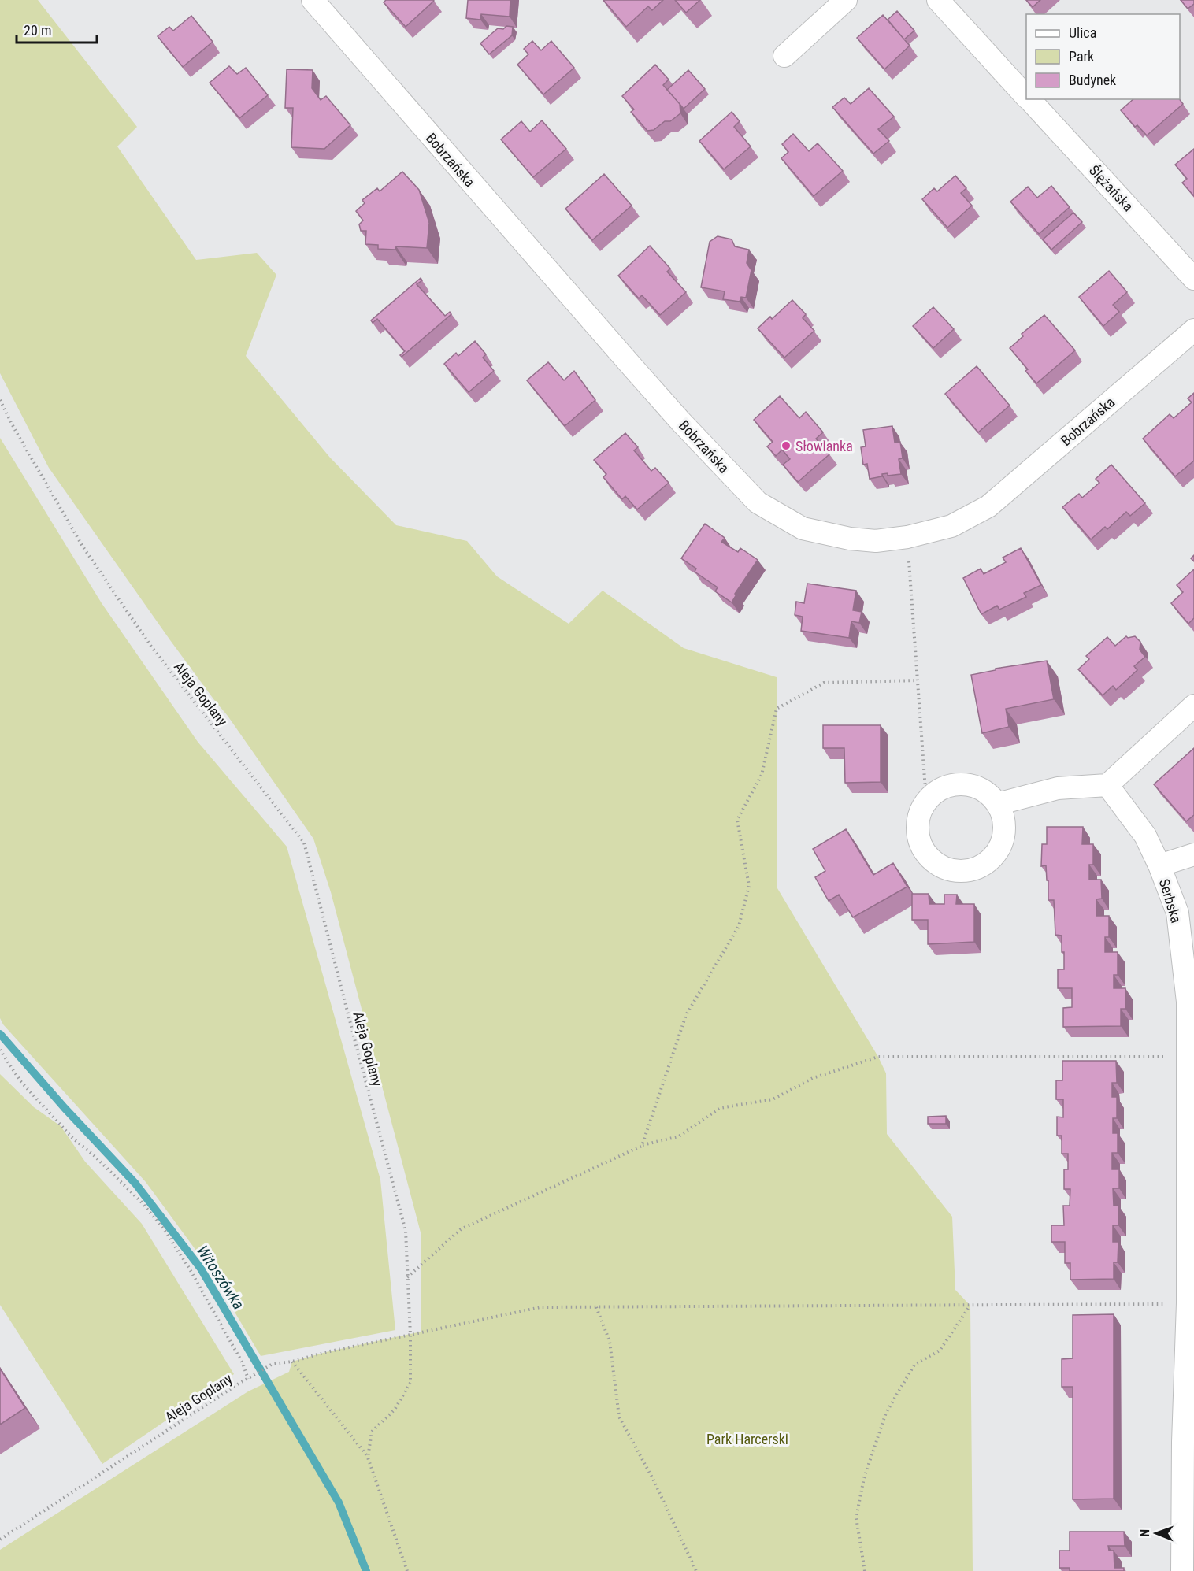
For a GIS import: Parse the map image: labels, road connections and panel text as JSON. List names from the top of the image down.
{
  "streets": {
    "street": ["Bobrzańska", "Ślężańska", "Serbska"],
    "path": ["Aleja Goplany"]
  },
  "water": ["Witoszówka"],
  "parks": ["Park Harcerski"],
  "places": ["Słowianka"],
  "legend": ["Ulica", "Park", "Budynek"],
  "scale_bar": "20 m",
  "north": "left"
}
